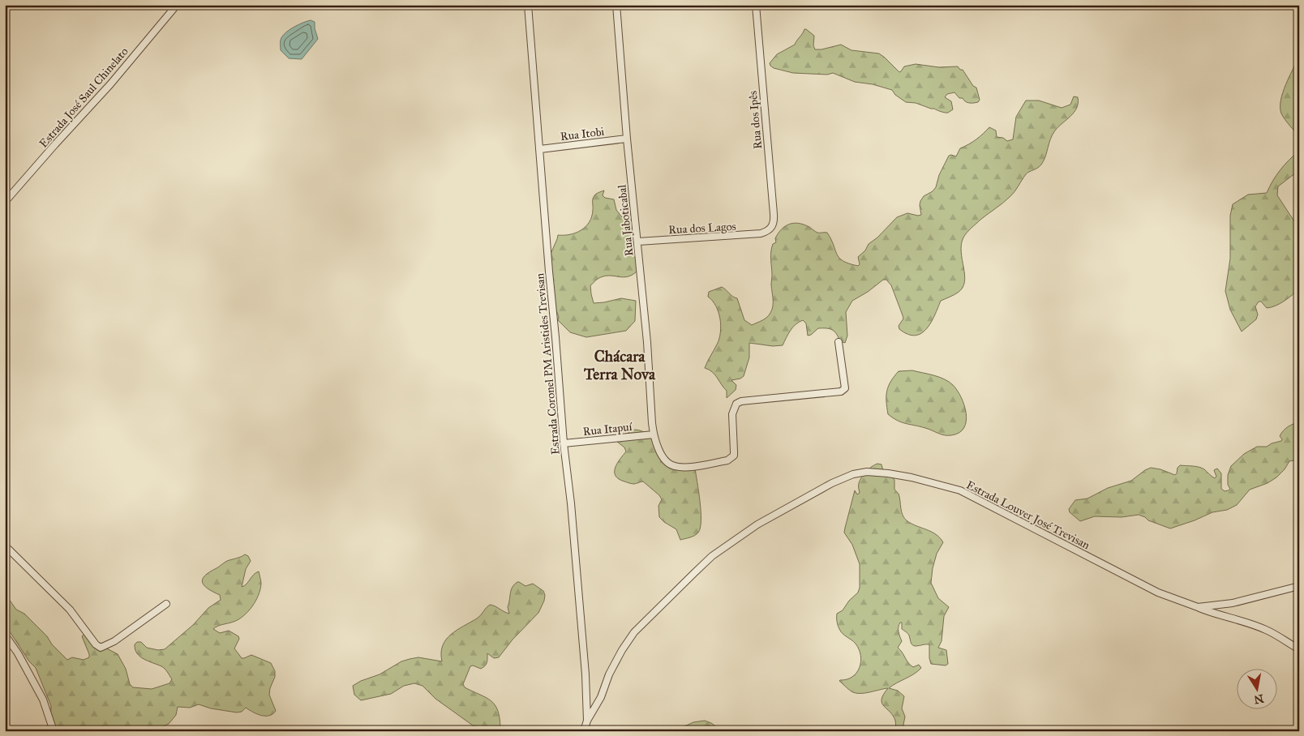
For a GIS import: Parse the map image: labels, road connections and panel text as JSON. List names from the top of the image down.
{
  "streets": {
    "street": [
      "Estrada José Saul Chinelato",
      "Rua dos Ipês",
      "Rua Itobi",
      "Rua Jaboticabal",
      "Rua dos Lagos",
      "Estrada Coronel PM Aristides Trevisan",
      "Rua Itapuí",
      "Estrada Louver José Trevisan"
    ]
  },
  "crossings": [
    ["Rua dos Ipês", "Rua dos Lagos"],
    ["Rua Itobi", "Rua Jaboticabal"],
    ["Rua Itobi", "Estrada Coronel PM Aristides Trevisan"],
    ["Rua Jaboticabal", "Rua dos Lagos"],
    ["Rua Jaboticabal", "Rua Itapuí"],
    ["Estrada Coronel PM Aristides Trevisan", "Rua Itapuí"],
    ["Estrada Coronel PM Aristides Trevisan", "Estrada Louver José Trevisan"]
  ],
  "districts": ["Chácara Terra Nova"],
  "north": "bottom"
}
